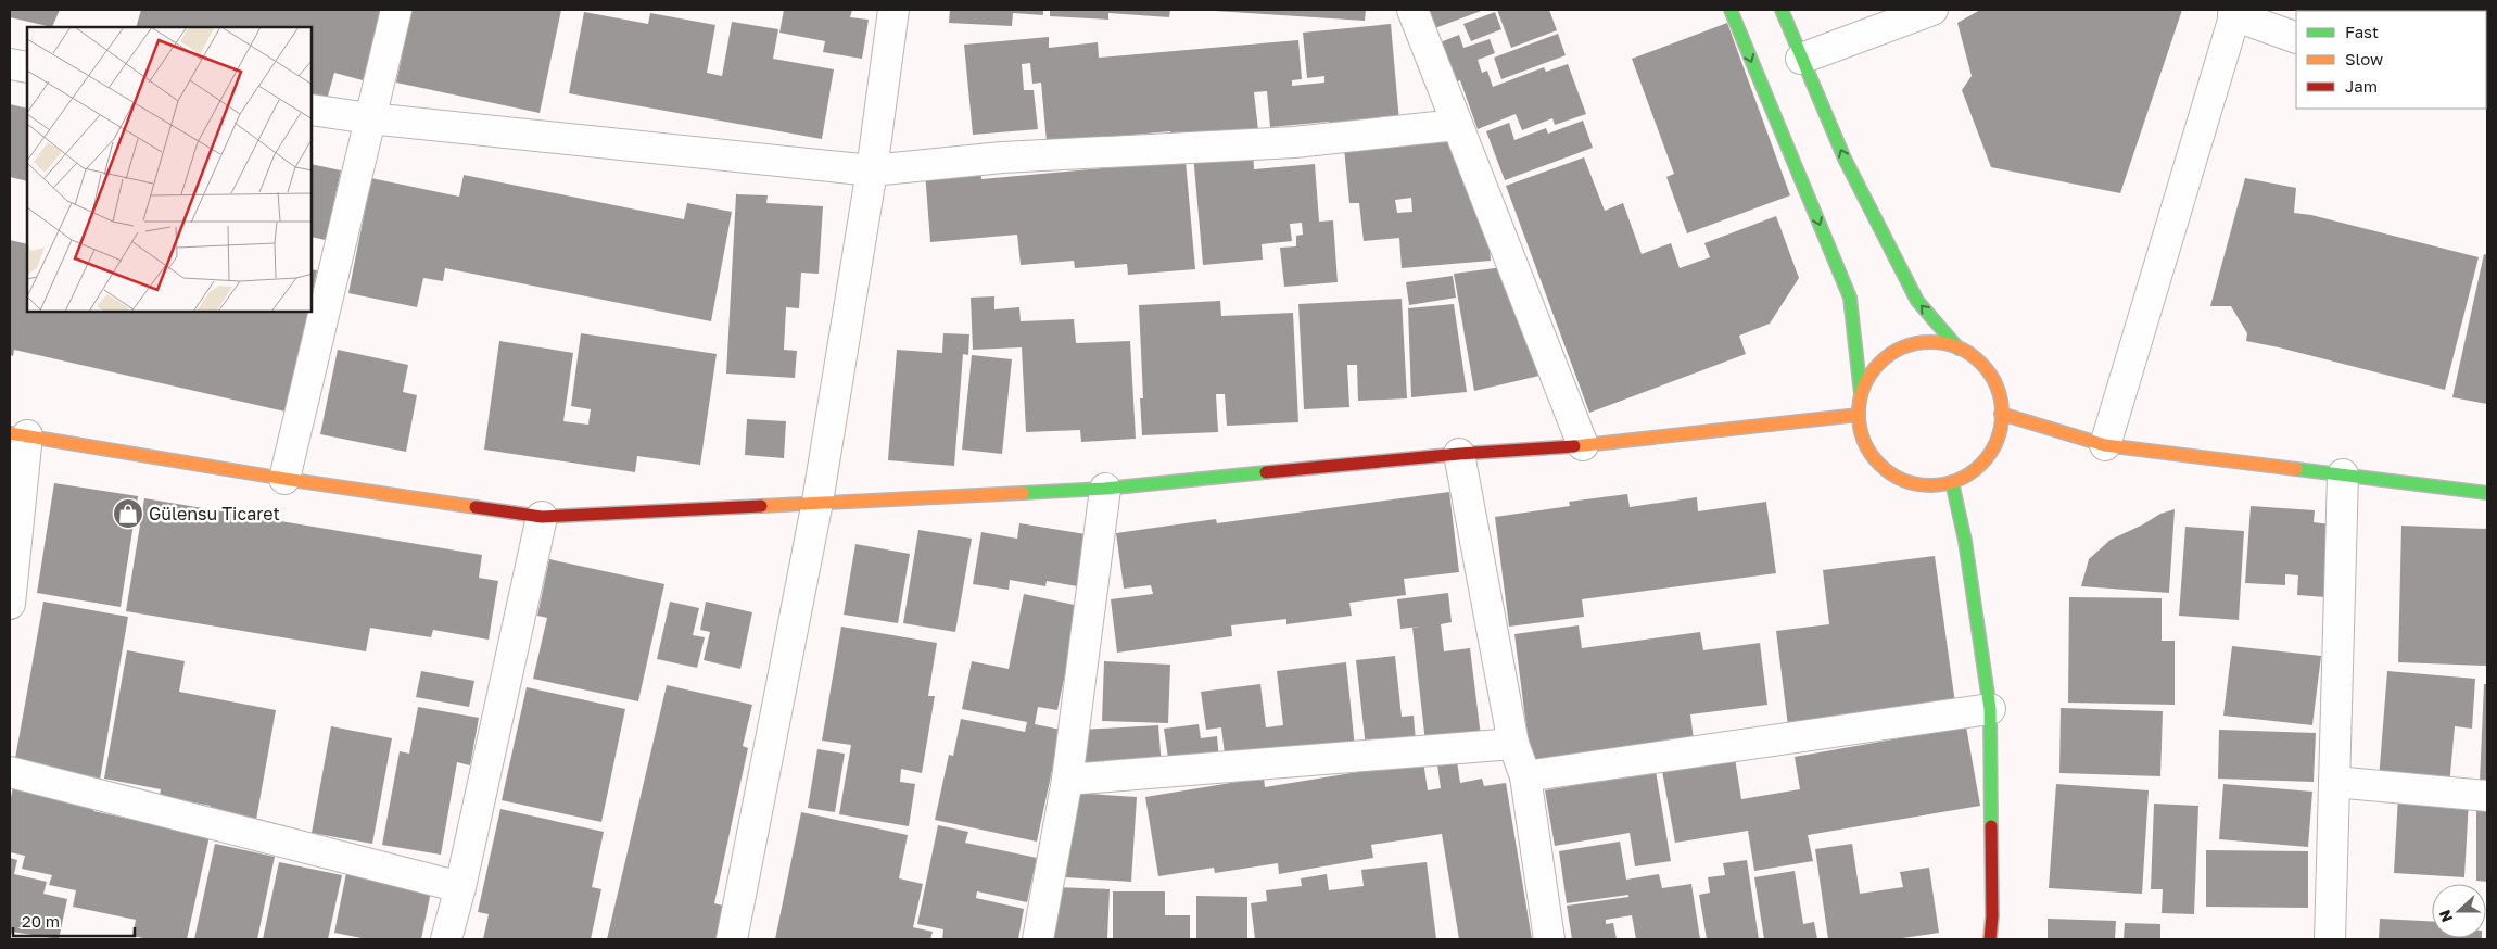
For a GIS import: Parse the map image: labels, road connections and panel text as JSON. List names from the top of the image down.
{
  "places": {
    "shop": ["Gülensu Ticaret"]
  },
  "legend": ["Fast", "Slow", "Jam"],
  "scale_bar": "20 m",
  "north": "left"
}
